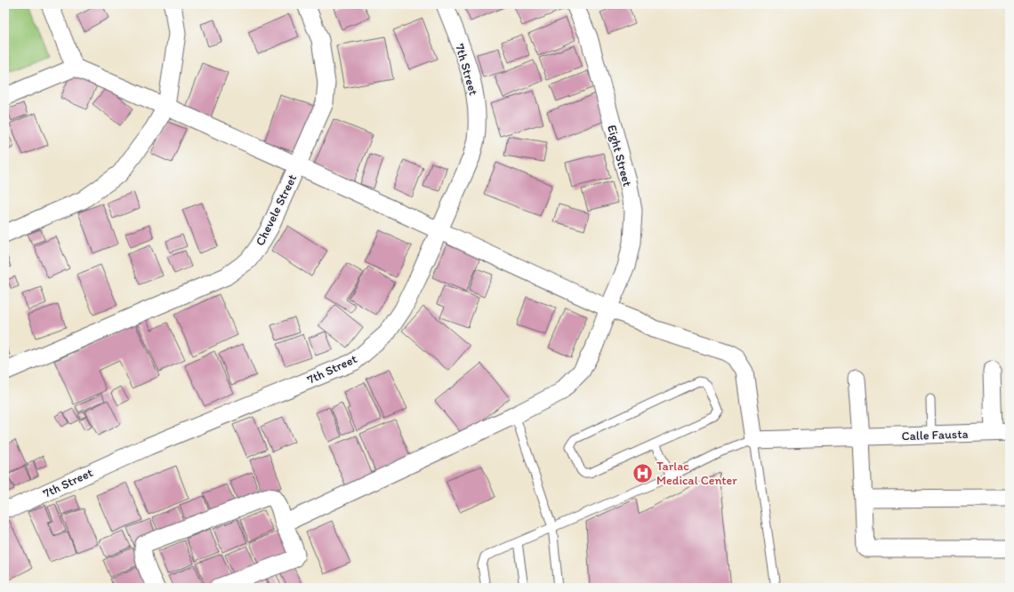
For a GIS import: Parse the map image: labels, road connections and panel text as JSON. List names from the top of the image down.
{
  "streets": {
    "street": [
      "7th Street",
      "Eight Street",
      "Chevele Street",
      "Calle Fausta"
    ]
  },
  "places": {
    "hospital": ["Tarlac Medical Center"]
  }
}
